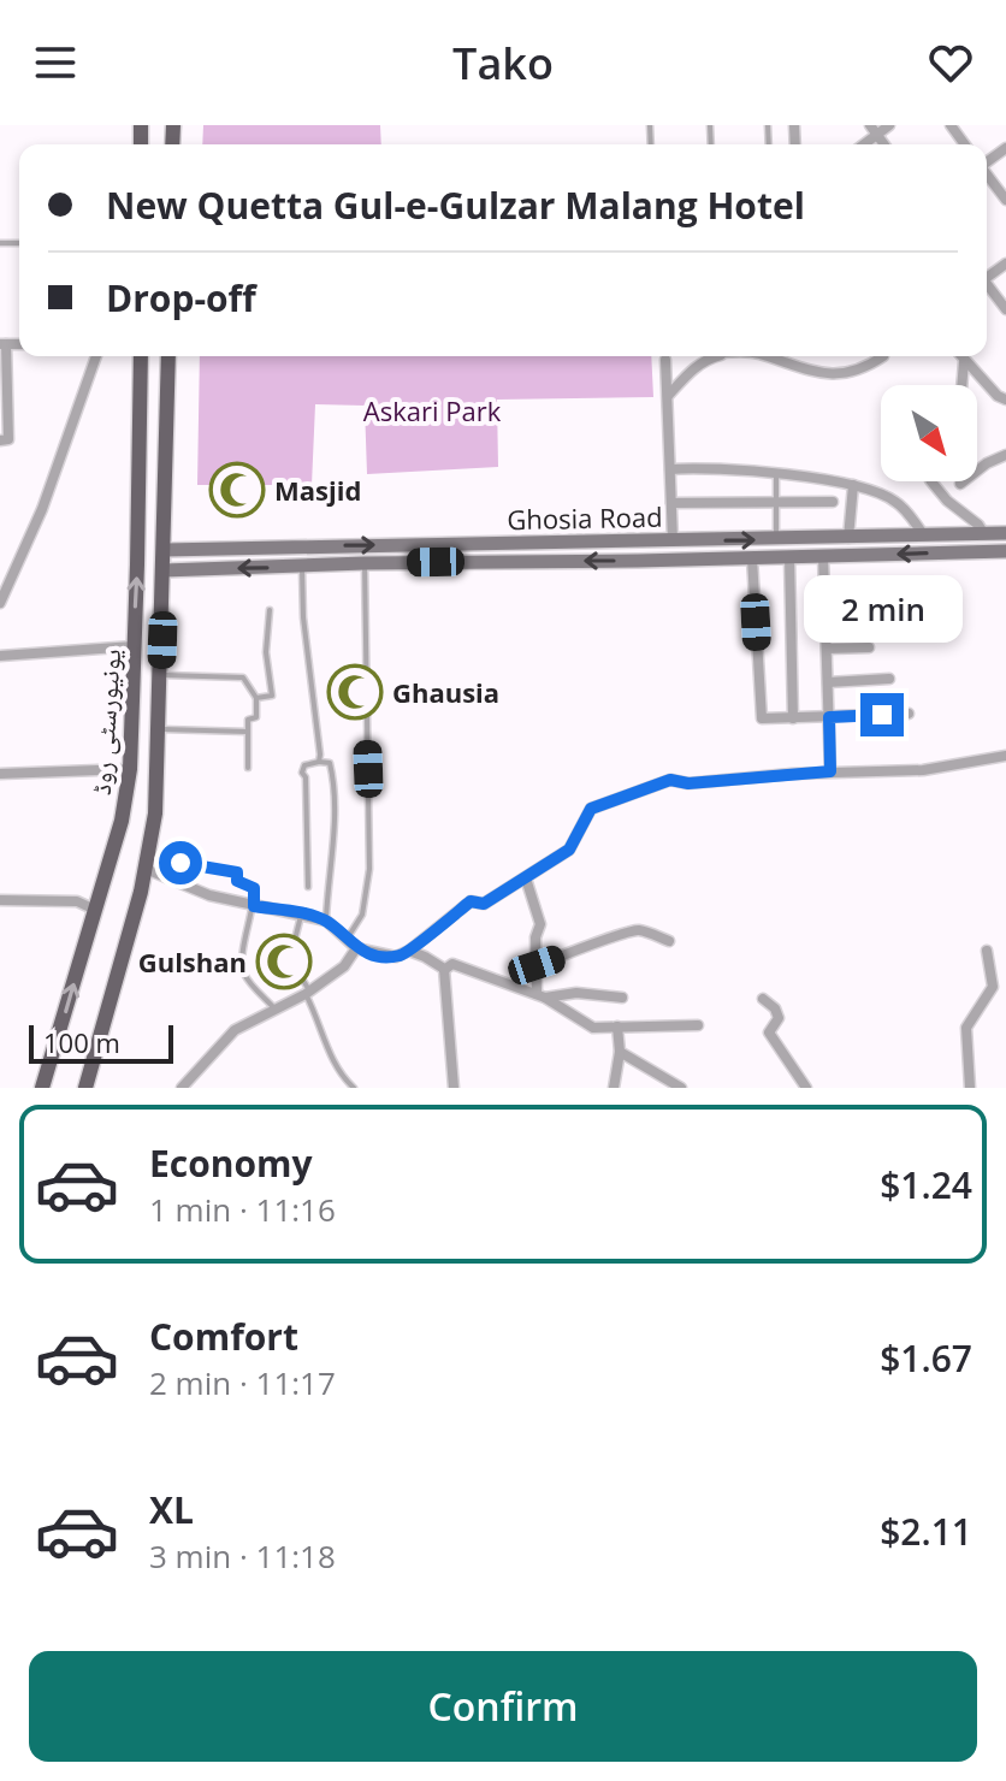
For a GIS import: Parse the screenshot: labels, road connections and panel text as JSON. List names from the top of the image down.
{
  "streets": {
    "main road": ["Ghosia Road", "یونیورسٹی روڈ"]
  },
  "crossings": [
    ["Ghosia Road", "یونیورسٹی روڈ"]
  ],
  "parks": ["Askari Park"],
  "places": {
    "mosque": ["Masjid", "Ghausia", "Gulshan"]
  },
  "scale_bar": "100 m",
  "north": "bottom right",
  "page": {
    "header": "Tako",
    "banner": ["New Quetta Gul-e-Gulzar Malang Hotel", "Drop-off"],
    "bubble": "2 min",
    "scale": "100 m",
    "list": [
      {
        "name": "Economy",
        "note": "1 min · 11:16",
        "value": "$1.24"
      },
      {
        "name": "Comfort",
        "note": "2 min · 11:17",
        "value": "$1.67"
      },
      {
        "name": "XL",
        "note": "3 min · 11:18",
        "value": "$2.11"
      }
    ],
    "buttons": "Confirm"
  }
}
